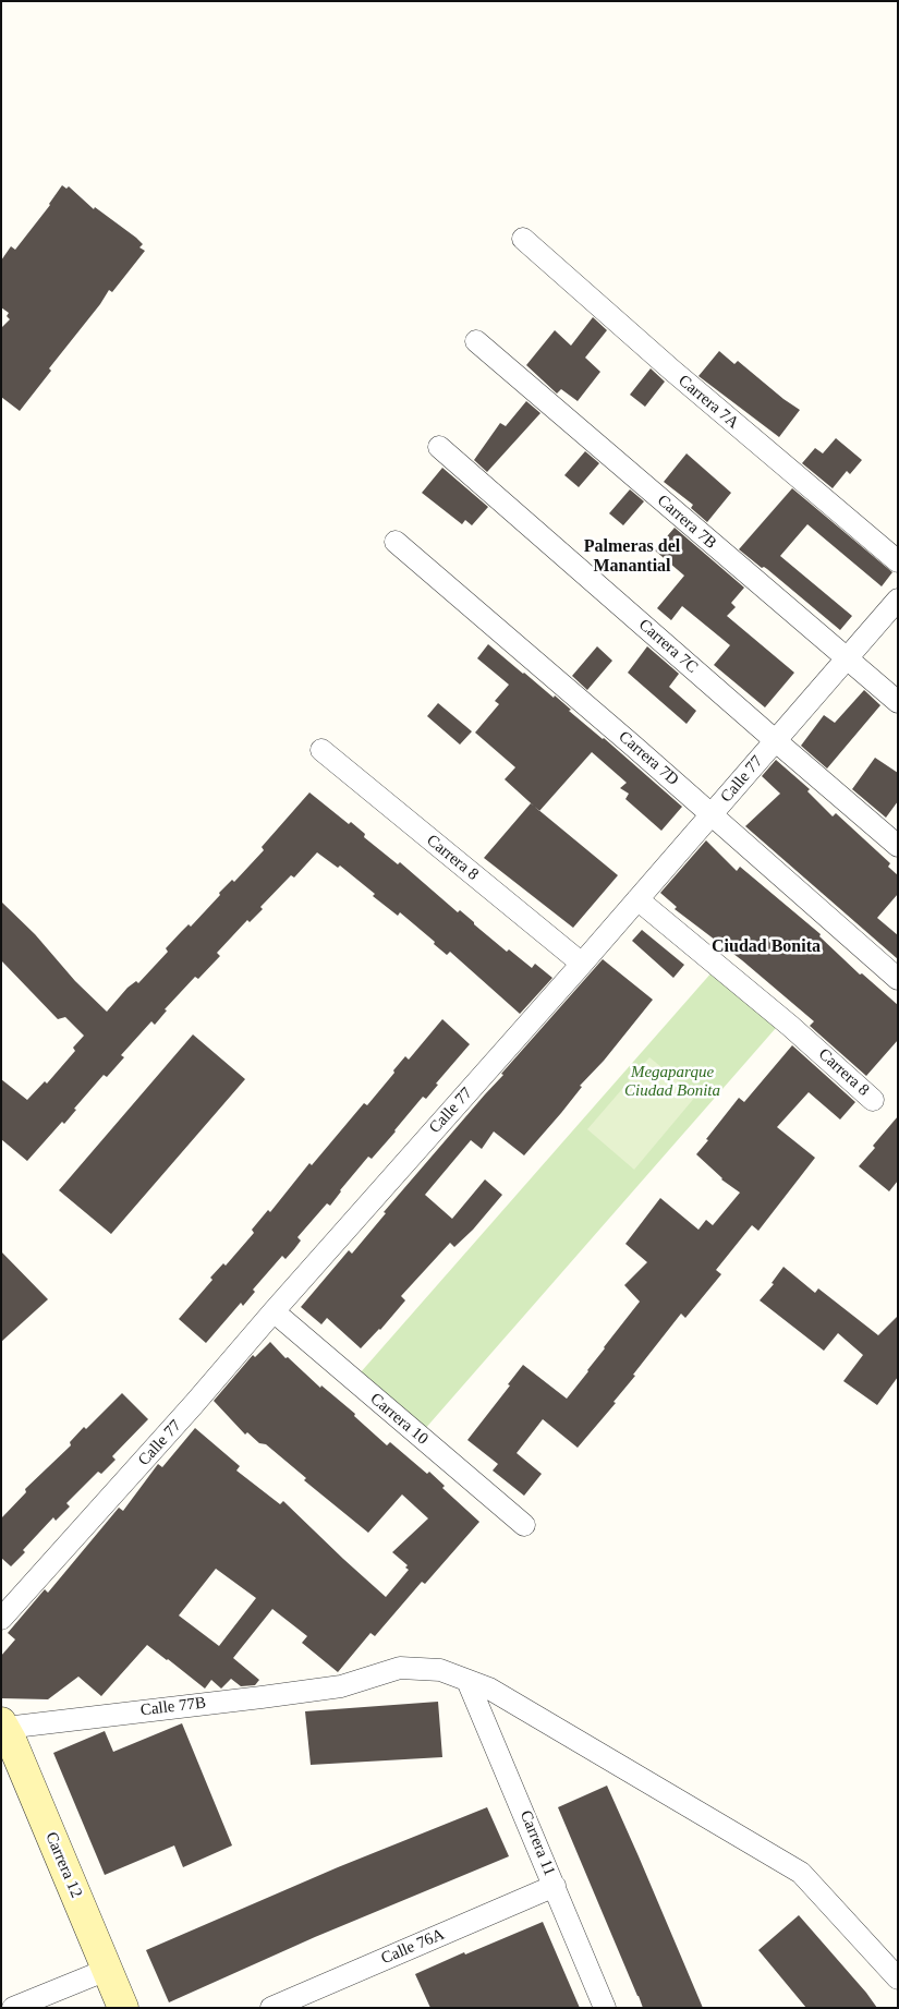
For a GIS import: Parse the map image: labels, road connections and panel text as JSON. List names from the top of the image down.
{
  "streets": {
    "main road": ["Carrera 12"],
    "street": [
      "Carrera 7A",
      "Carrera 7B",
      "Carrera 7C",
      "Carrera 7D",
      "Calle 77",
      "Carrera 8",
      "Carrera 10",
      "Calle 77B",
      "Carrera 11",
      "Calle 76A"
    ]
  },
  "crossings": [
    ["Carrera 7B", "Calle 77"],
    ["Carrera 7C", "Calle 77"],
    ["Carrera 7D", "Calle 77"],
    ["Calle 77", "Carrera 8"],
    ["Calle 77", "Carrera 10"],
    ["Calle 77B", "Carrera 11"],
    ["Calle 77B", "Carrera 12"],
    ["Carrera 11", "Calle 76A"]
  ],
  "districts": ["Palmeras del Manantial", "Ciudad Bonita"],
  "parks": ["Megaparque Ciudad Bonita"]
}
